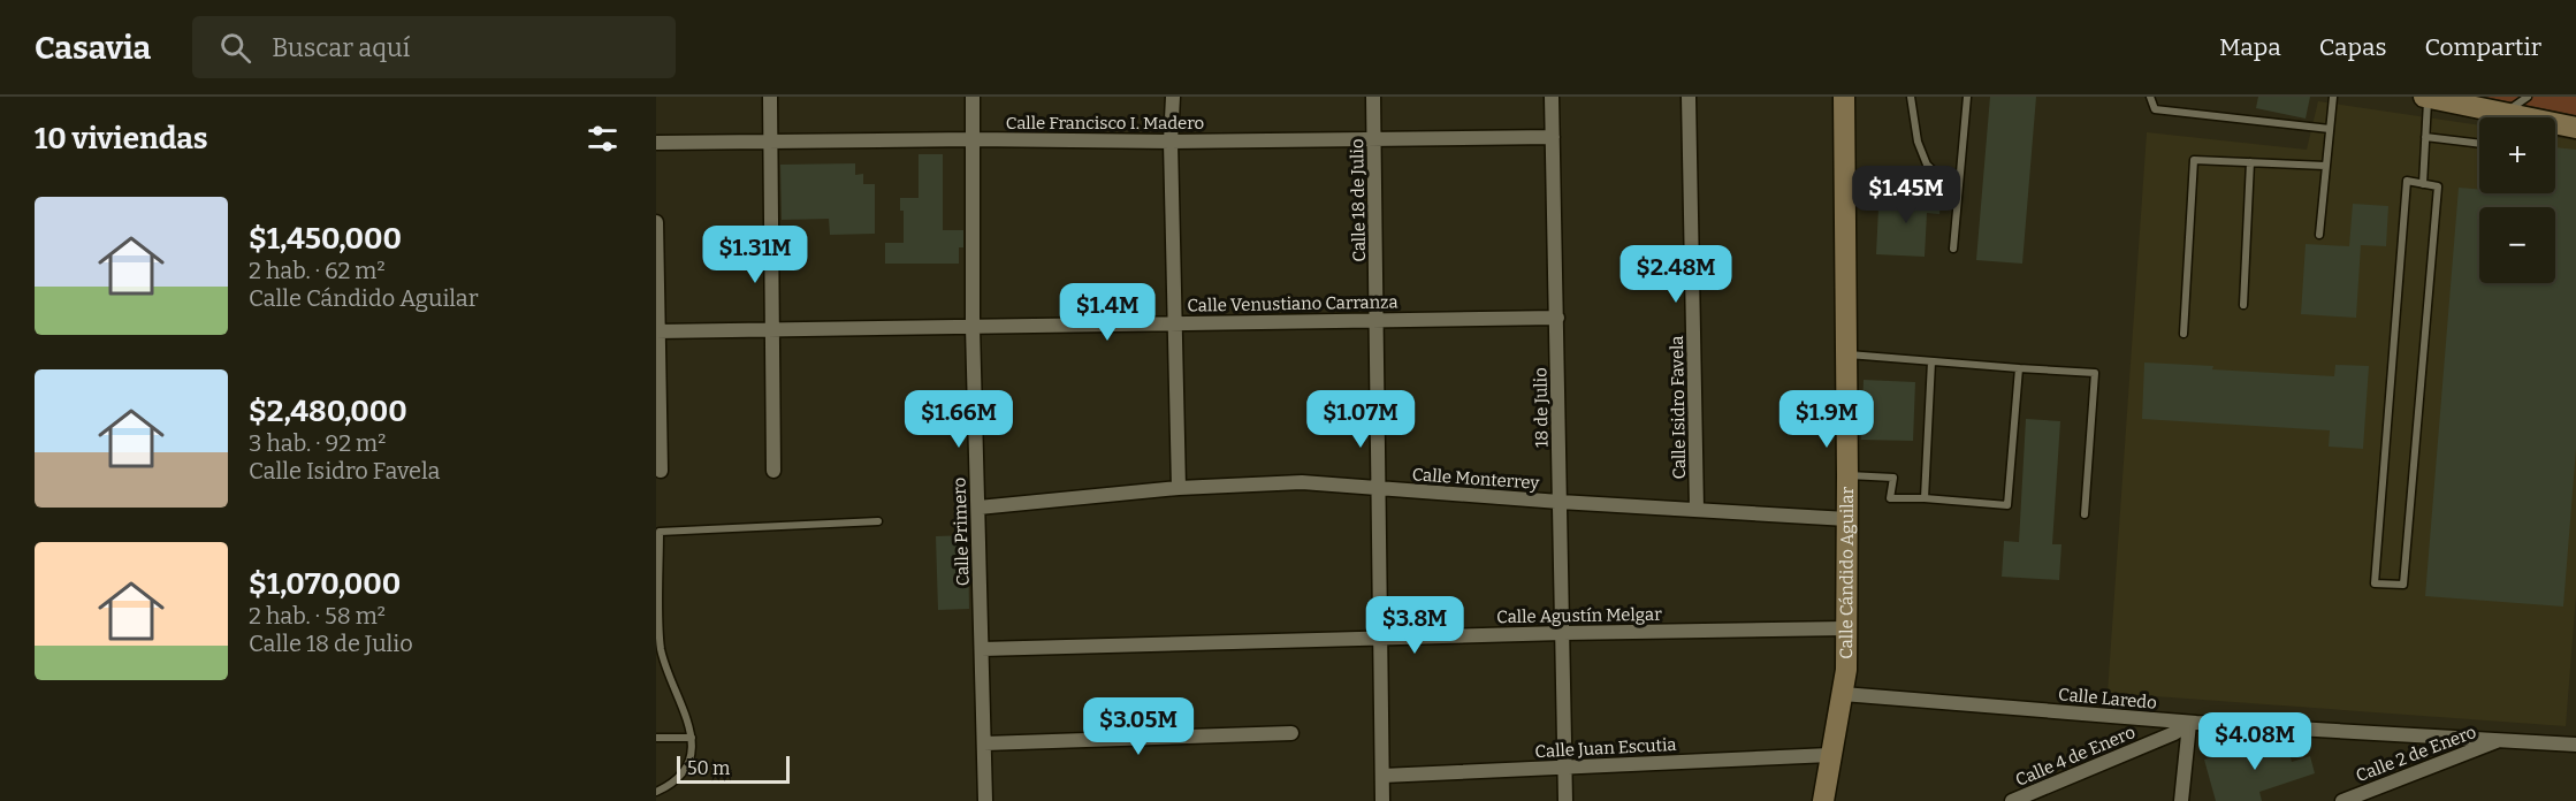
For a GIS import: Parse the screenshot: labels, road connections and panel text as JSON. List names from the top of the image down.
{
  "streets": {
    "street": [
      "Calle Francisco I. Madero",
      "Calle 18 de Julio",
      "Calle Venustiano Carranza",
      "18 de Julio",
      "Calle Isidro Favela",
      "Calle Monterrey",
      "Calle Primero",
      "Calle Cándido Aguilar",
      "Calle Agustín Melgar",
      "Calle Laredo",
      "Calle Juan Escutia",
      "Calle 2 de Enero",
      "Calle 4 de Enero"
    ]
  },
  "crossings": [
    ["Calle Francisco I. Madero", "Calle 18 de Julio"],
    ["Calle Francisco I. Madero", "18 de Julio"],
    ["Calle Francisco I. Madero", "Calle Primero"],
    ["Calle 18 de Julio", "Calle Venustiano Carranza"],
    ["Calle 18 de Julio", "Calle Monterrey"],
    ["Calle 18 de Julio", "Calle Agustín Melgar"],
    ["Calle 18 de Julio", "Calle Juan Escutia"],
    ["Calle Venustiano Carranza", "18 de Julio"],
    ["Calle Venustiano Carranza", "Calle Primero"],
    ["18 de Julio", "Calle Monterrey"],
    ["18 de Julio", "Calle Agustín Melgar"],
    ["18 de Julio", "Calle Juan Escutia"],
    ["Calle Isidro Favela", "Calle Monterrey"],
    ["Calle Monterrey", "Calle Primero"],
    ["Calle Monterrey", "Calle Cándido Aguilar"],
    ["Calle Primero", "Calle Agustín Melgar"],
    ["Calle Cándido Aguilar", "Calle Agustín Melgar"],
    ["Calle Cándido Aguilar", "Calle Laredo"],
    ["Calle Cándido Aguilar", "Calle Juan Escutia"],
    ["Calle Laredo", "Calle 2 de Enero"],
    ["Calle Laredo", "Calle 4 de Enero"]
  ],
  "scale_bar": "50 m",
  "page": {
    "header": "Casavia",
    "search": "Buscar aquí",
    "nav": ["Mapa", "Capas", "Compartir"],
    "heading": "10 viviendas",
    "map_buttons": ["+", "−"],
    "price": [
      "$1.45M",
      "$1.31M",
      "$2.48M",
      "$1.4M",
      "$1.66M",
      "$1.07M",
      "$1.9M",
      "$3.8M",
      "$3.05M",
      "$4.08M"
    ],
    "list": [
      {
        "name": "$1,450,000",
        "note": "2 hab. · 62 m² · Calle Cándido Aguilar"
      },
      {
        "name": "$2,480,000",
        "note": "3 hab. · 92 m² · Calle Isidro Favela"
      },
      {
        "name": "$1,070,000",
        "note": "2 hab. · 58 m² · Calle 18 de Julio"
      }
    ],
    "scale": "50 m"
  }
}
